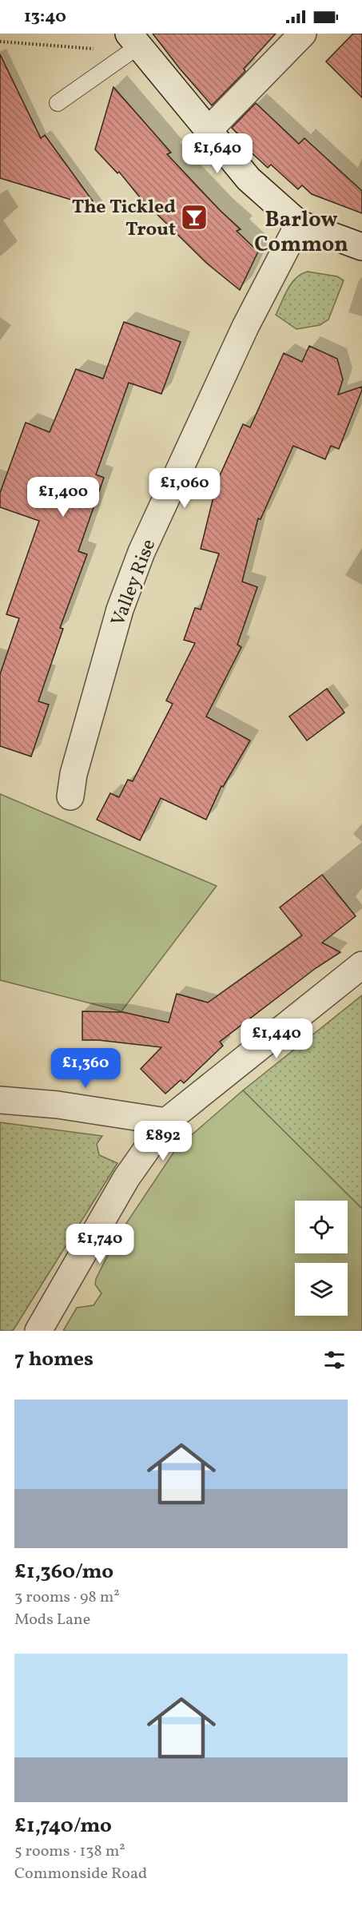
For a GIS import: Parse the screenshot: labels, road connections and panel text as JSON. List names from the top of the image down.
{
  "streets": {
    "street": ["Valley Rise"]
  },
  "districts": ["Barlow Common"],
  "places": {
    "bar": ["The Tickled Trout"]
  },
  "page": {
    "status": "13:40",
    "price": [
      "£1,640",
      "£1,060",
      "£1,400",
      "£1,440",
      "£1,360",
      "£892",
      "£1,740"
    ],
    "heading": "7 homes",
    "list": [
      {
        "name": "£1,360/mo",
        "note": "3 rooms · 98 m² · Mods Lane"
      },
      {
        "name": "£1,740/mo",
        "note": "5 rooms · 138 m² · Commonside Road"
      }
    ]
  }
}
